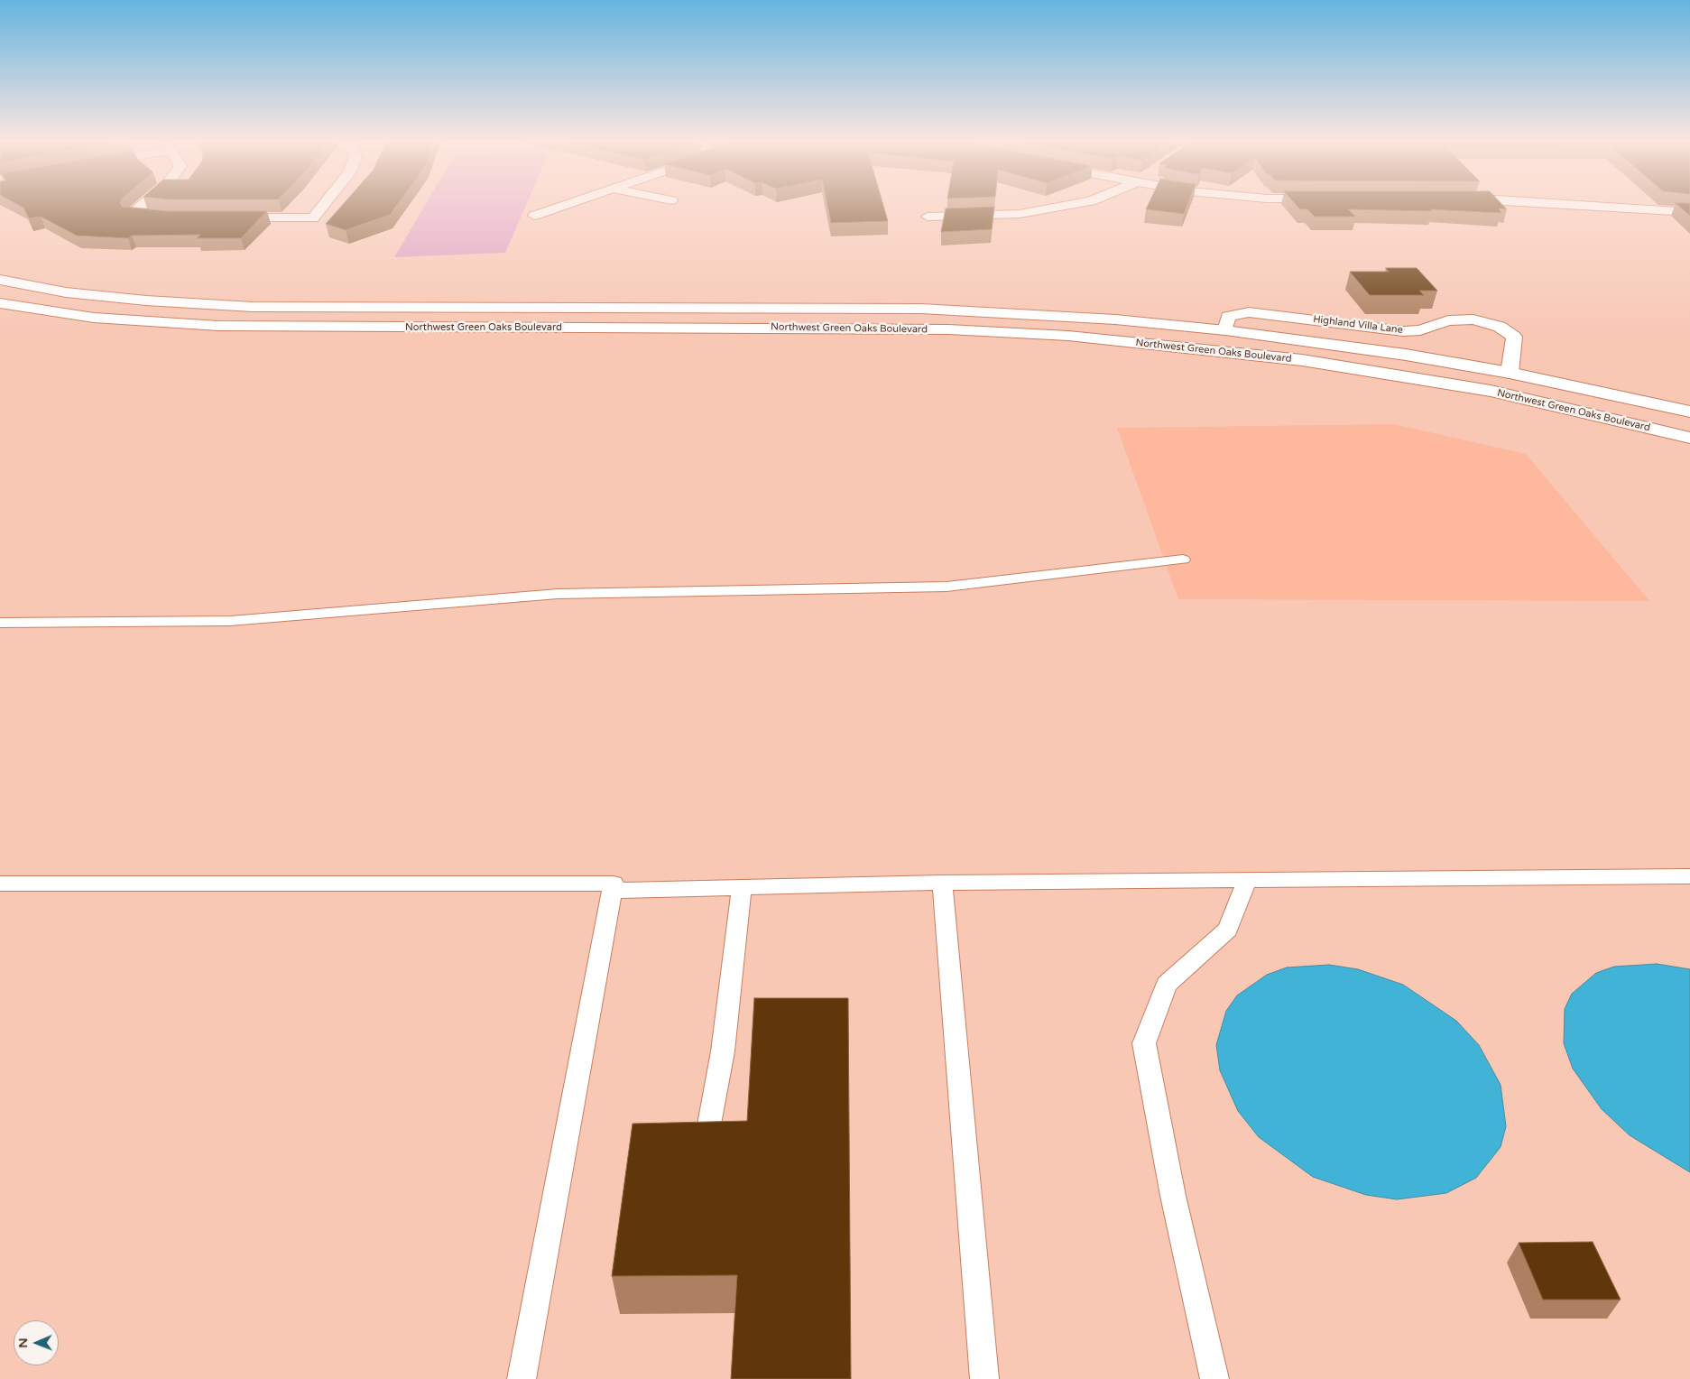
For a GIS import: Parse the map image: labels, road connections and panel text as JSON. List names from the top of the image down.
{
  "streets": {
    "main road": ["Highland Villa Lane", "Northwest Green Oaks Boulevard"]
  },
  "crossings": [
    ["Highland Villa Lane", "Northwest Green Oaks Boulevard"]
  ],
  "north": "left"
}
